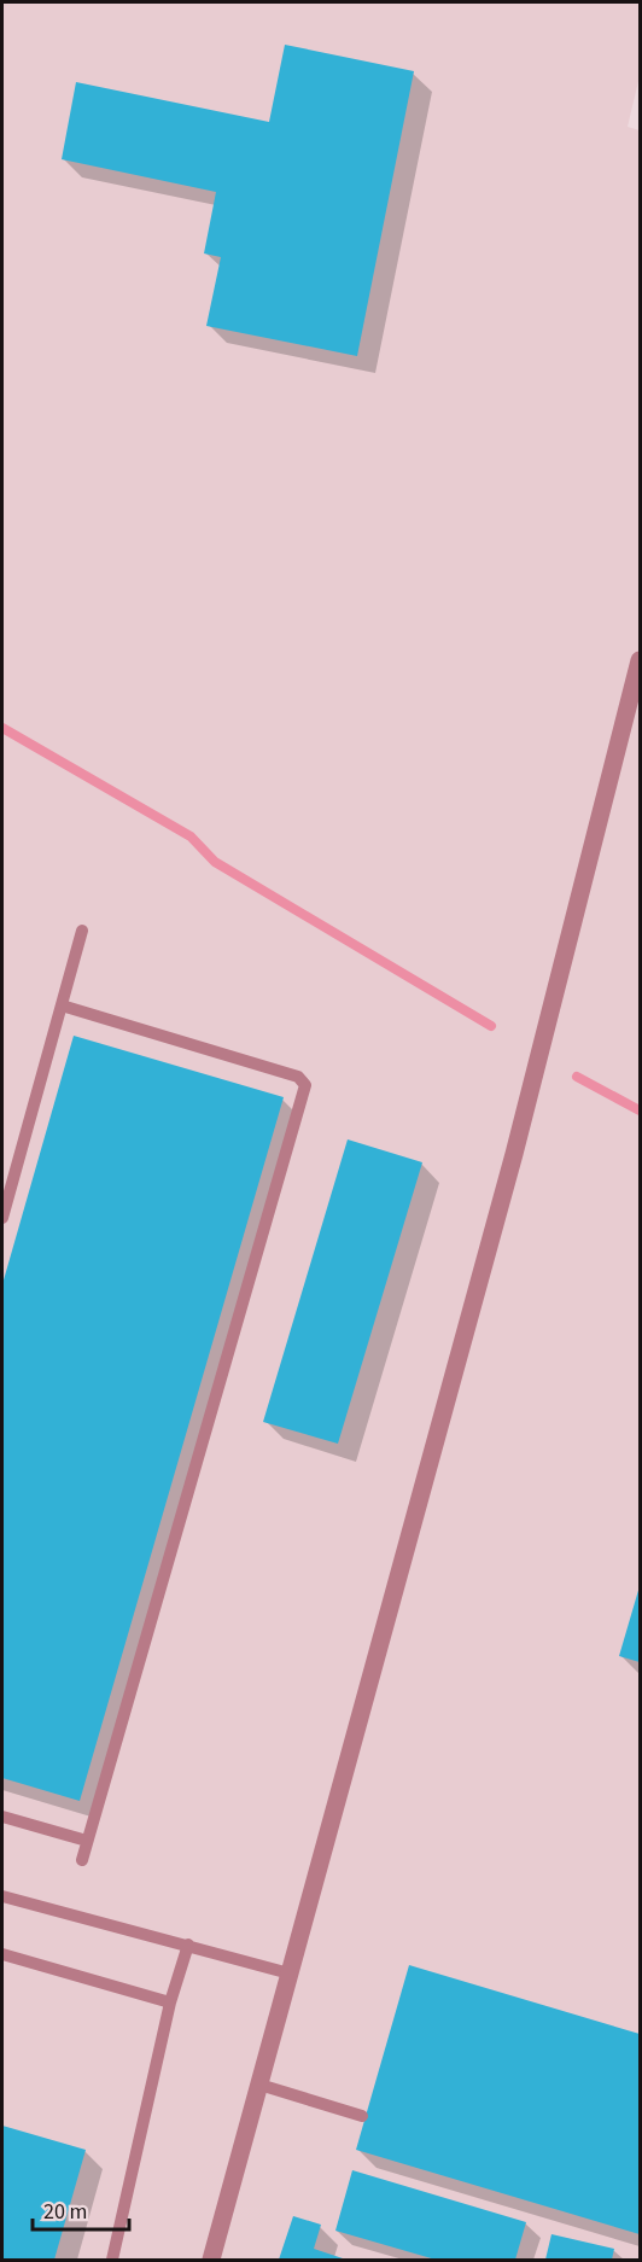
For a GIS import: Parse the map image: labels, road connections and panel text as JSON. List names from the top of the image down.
{
  "scale_bar": "20 m"
}
